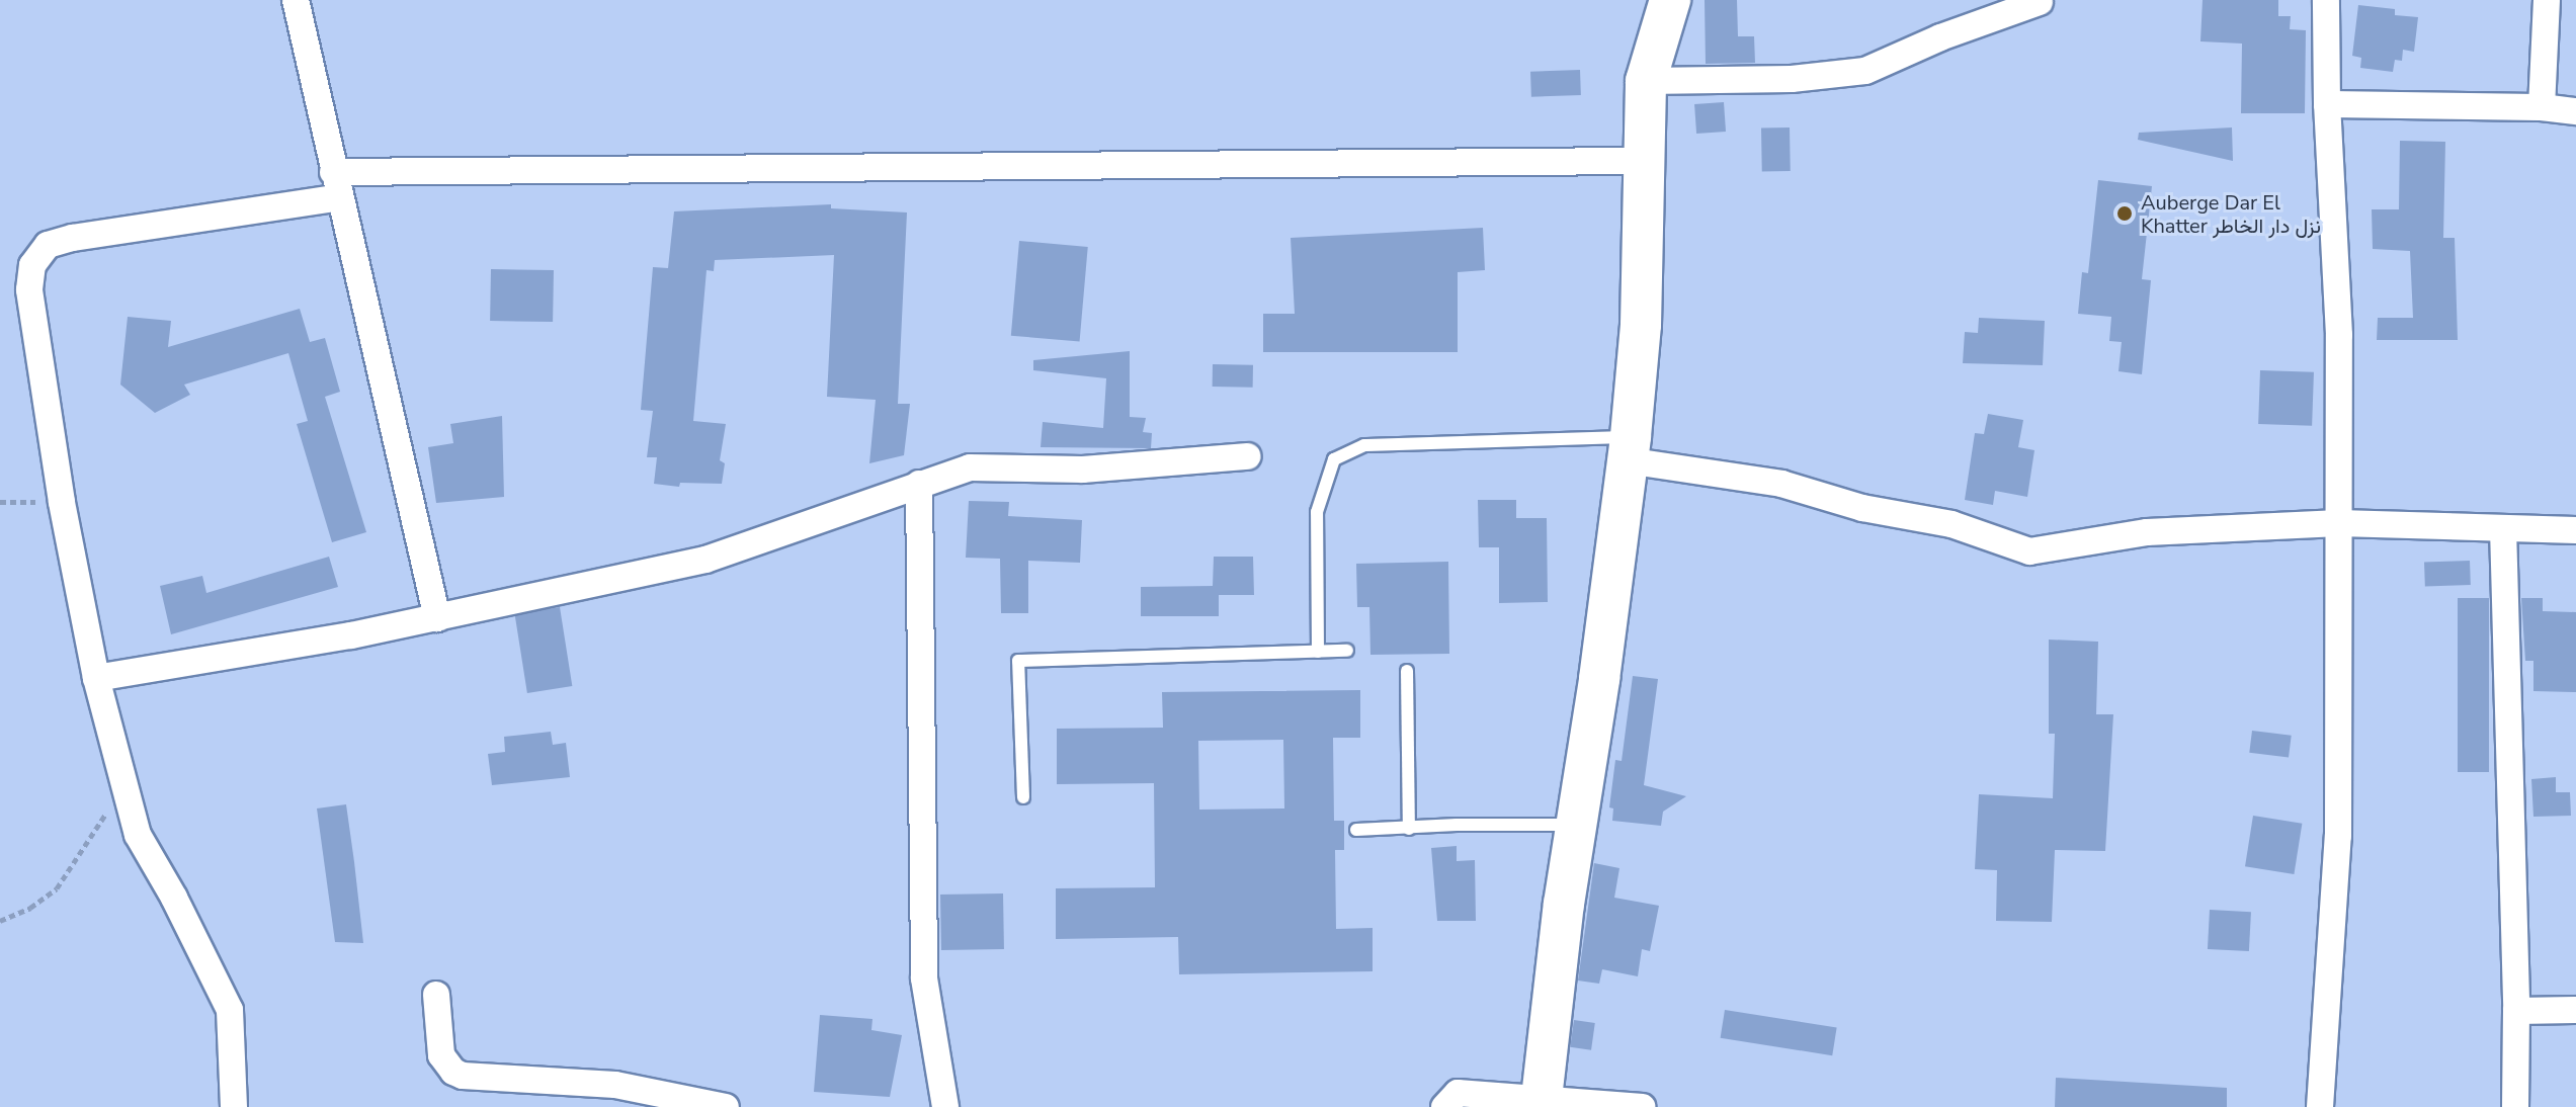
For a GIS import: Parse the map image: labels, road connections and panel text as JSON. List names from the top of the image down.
{
  "places": ["Auberge Dar El Khatter نزل دار الخاطر"]
}
